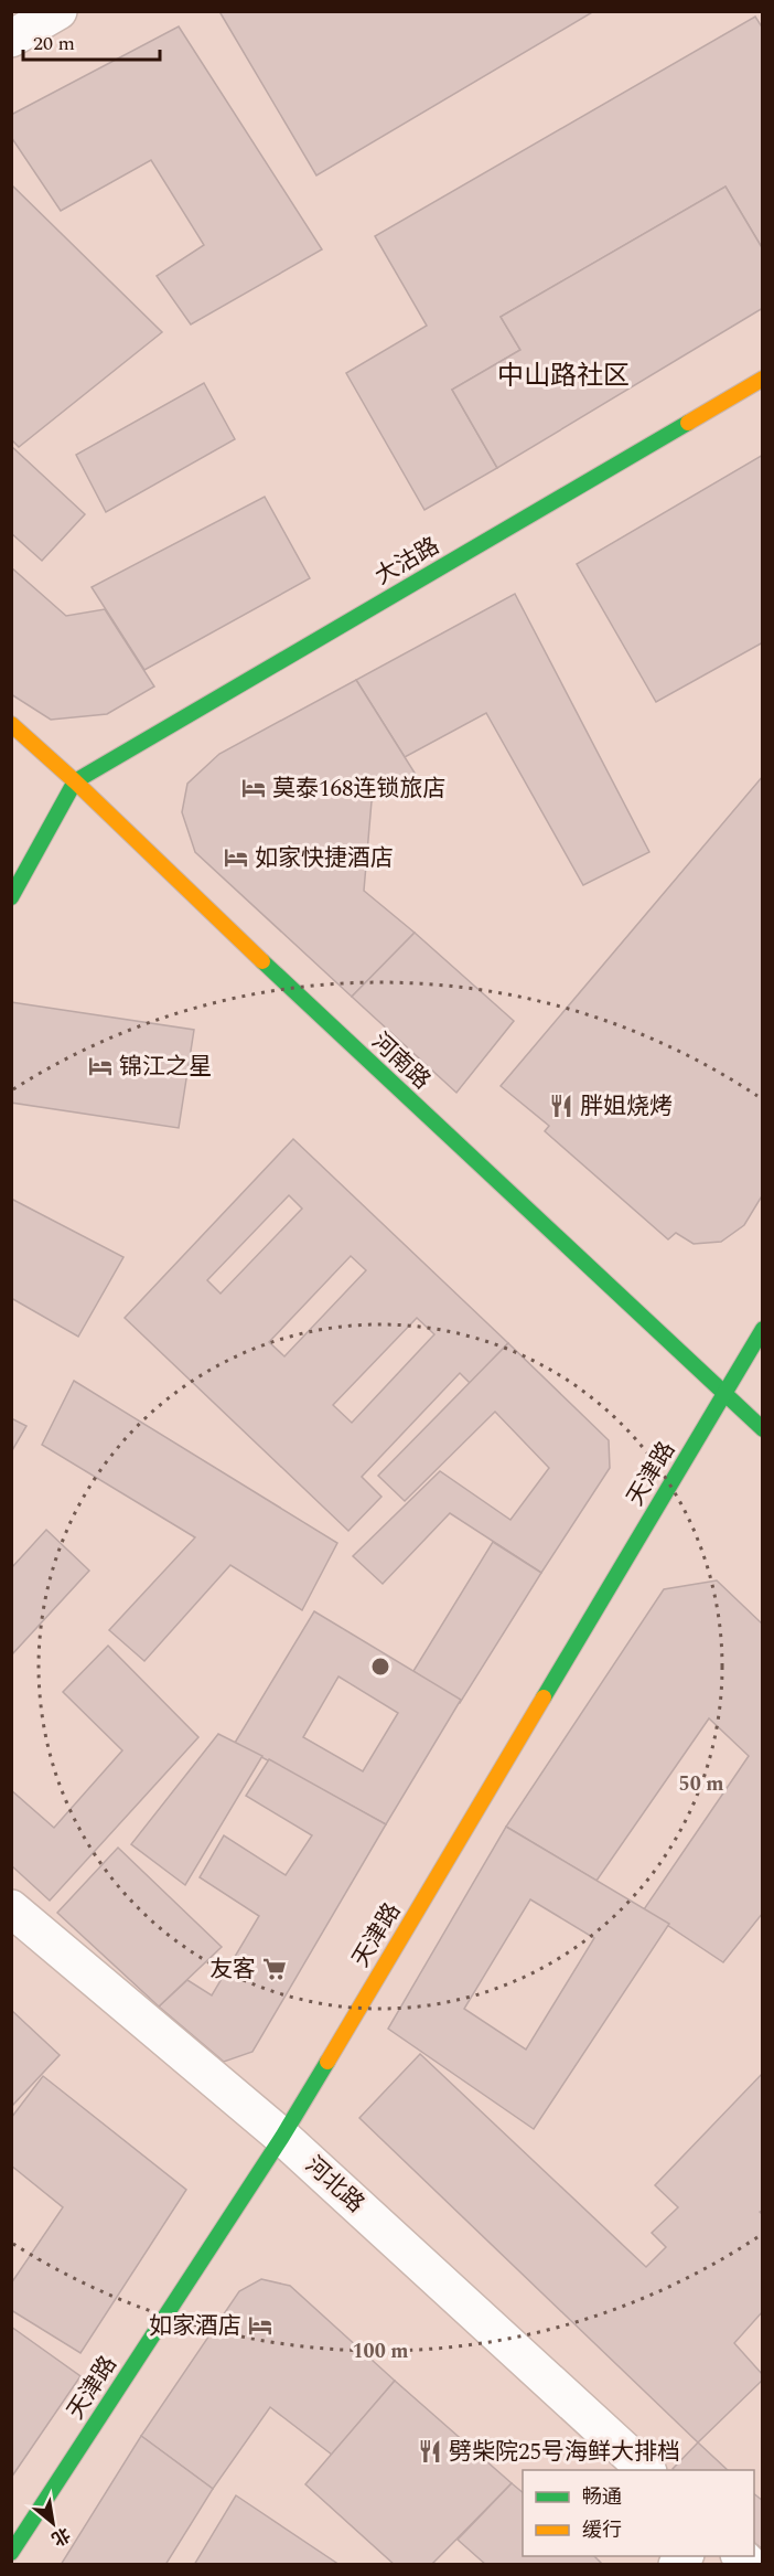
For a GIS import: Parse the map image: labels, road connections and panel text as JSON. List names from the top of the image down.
{
  "streets": {
    "street": [
      "大沽路",
      "河南路",
      "天津路",
      "河北路"
    ]
  },
  "crossings": [
    ["大沽路", "河南路"],
    ["河南路", "天津路"],
    ["天津路", "河北路"]
  ],
  "districts": ["中山路社区"],
  "places": {
    "hotel": [
      "莫泰168连锁旅店",
      "如家快捷酒店",
      "锦江之星",
      "如家酒店"
    ],
    "restaurant": ["胖姐烧烤", "劈柴院25号海鲜大排档"],
    "supermarket": ["友客"]
  },
  "legend": ["畅通", "缓行"],
  "scale_bar": "20 m",
  "north": "bottom right",
  "rings": ["50 m", "100 m"]
}
